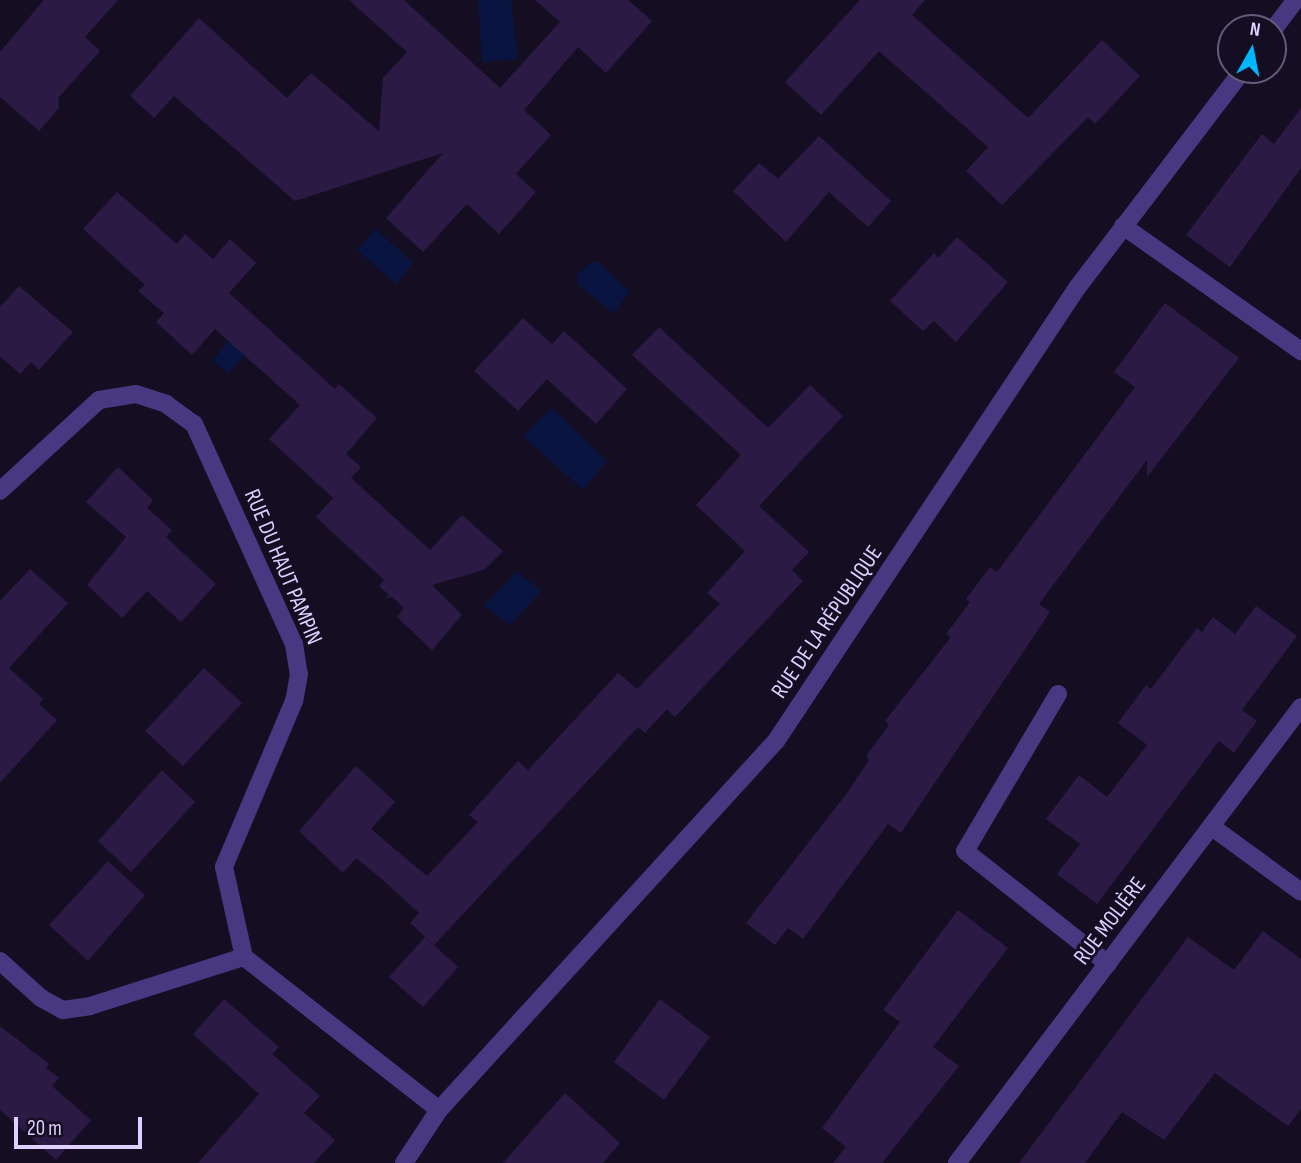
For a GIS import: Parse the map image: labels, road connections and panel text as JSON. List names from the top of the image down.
{
  "streets": {
    "street": ["RUE DU HAUT PAMPIN", "RUE DE LA RÉPUBLIQUE", "RUE MOLIÈRE"]
  },
  "scale_bar": "20 m",
  "north": "top"
}
